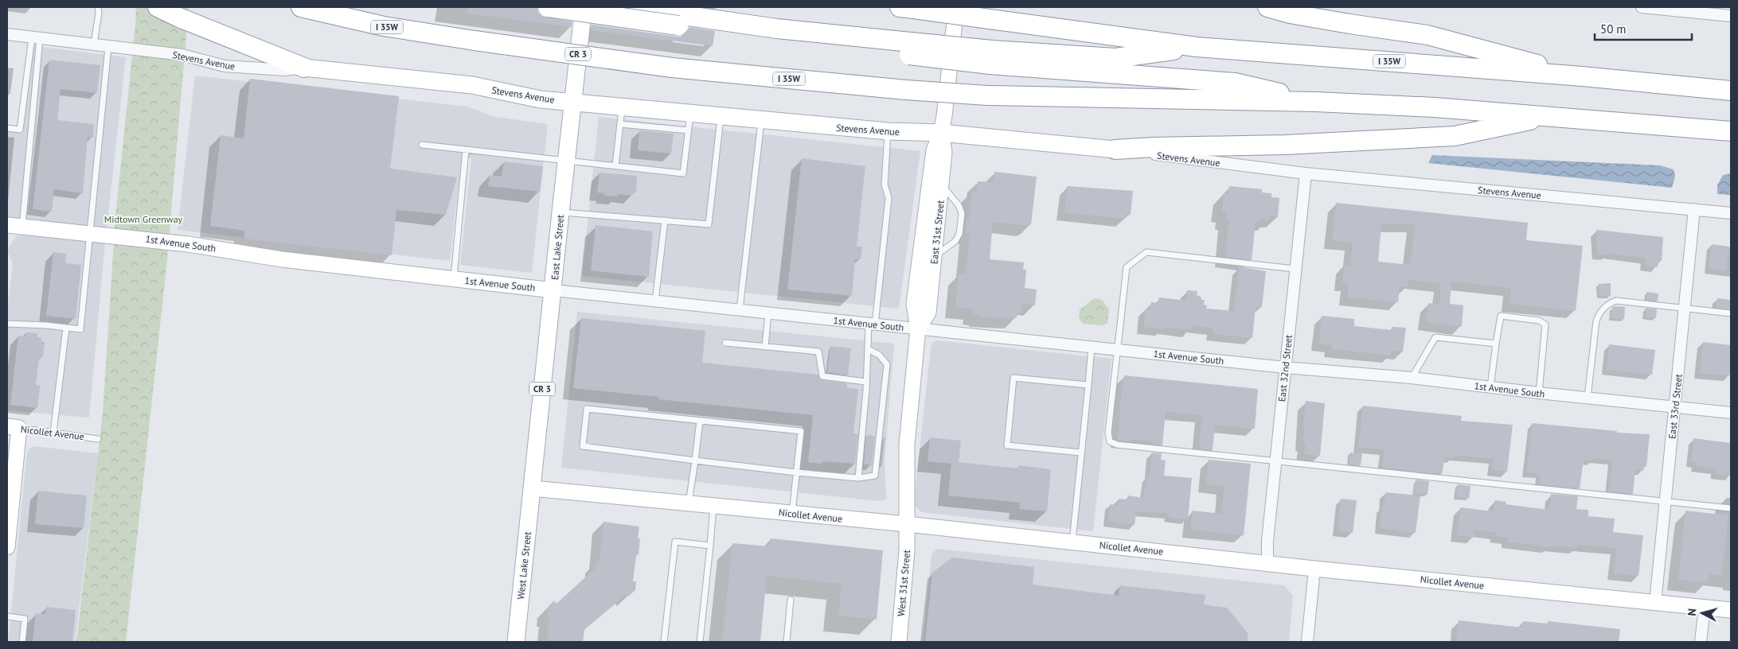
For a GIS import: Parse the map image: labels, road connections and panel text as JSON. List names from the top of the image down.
{
  "streets": {
    "highway": ["I 35W"],
    "main road": [
      "CR 3",
      "Stevens Avenue",
      "East Lake Street",
      "West Lake Street"
    ],
    "street": [
      "East 31st Street",
      "1st Avenue South",
      "East 32nd Street",
      "East 33rd Street",
      "Nicollet Avenue",
      "West 31st Street"
    ]
  },
  "crossings": [
    ["Stevens Avenue", "East 31st Street"],
    ["Stevens Avenue", "East Lake Street"],
    ["Stevens Avenue", "East 32nd Street"],
    ["Stevens Avenue", "East 33rd Street"],
    ["East 31st Street", "1st Avenue South"],
    ["East 31st Street", "Nicollet Avenue"],
    ["East 31st Street", "West 31st Street"],
    ["1st Avenue South", "East Lake Street"],
    ["1st Avenue South", "East 32nd Street"],
    ["1st Avenue South", "East 33rd Street"],
    ["East Lake Street", "Nicollet Avenue"],
    ["East Lake Street", "West Lake Street"],
    ["East 32nd Street", "Nicollet Avenue"],
    ["East 33rd Street", "Nicollet Avenue"],
    ["Nicollet Avenue", "West Lake Street"],
    ["Nicollet Avenue", "West 31st Street"]
  ],
  "parks": ["Midtown Greenway"],
  "scale_bar": "50 m",
  "north": "left"
}
